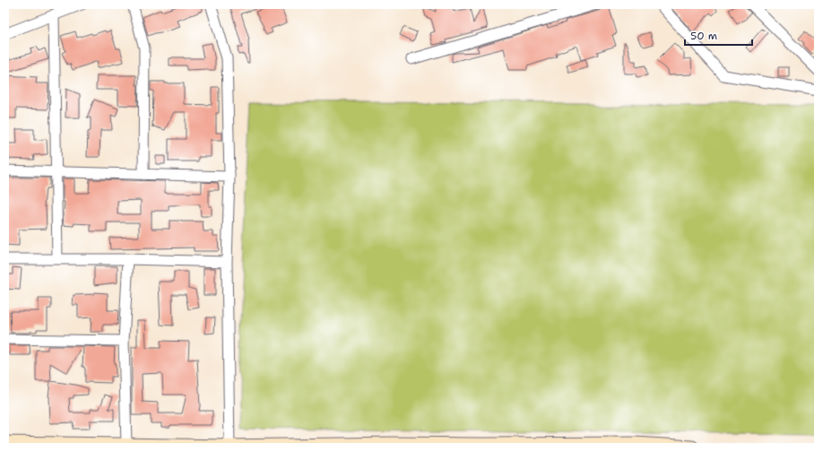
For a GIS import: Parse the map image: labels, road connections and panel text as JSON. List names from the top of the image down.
{
  "scale_bar": "50 m"
}
